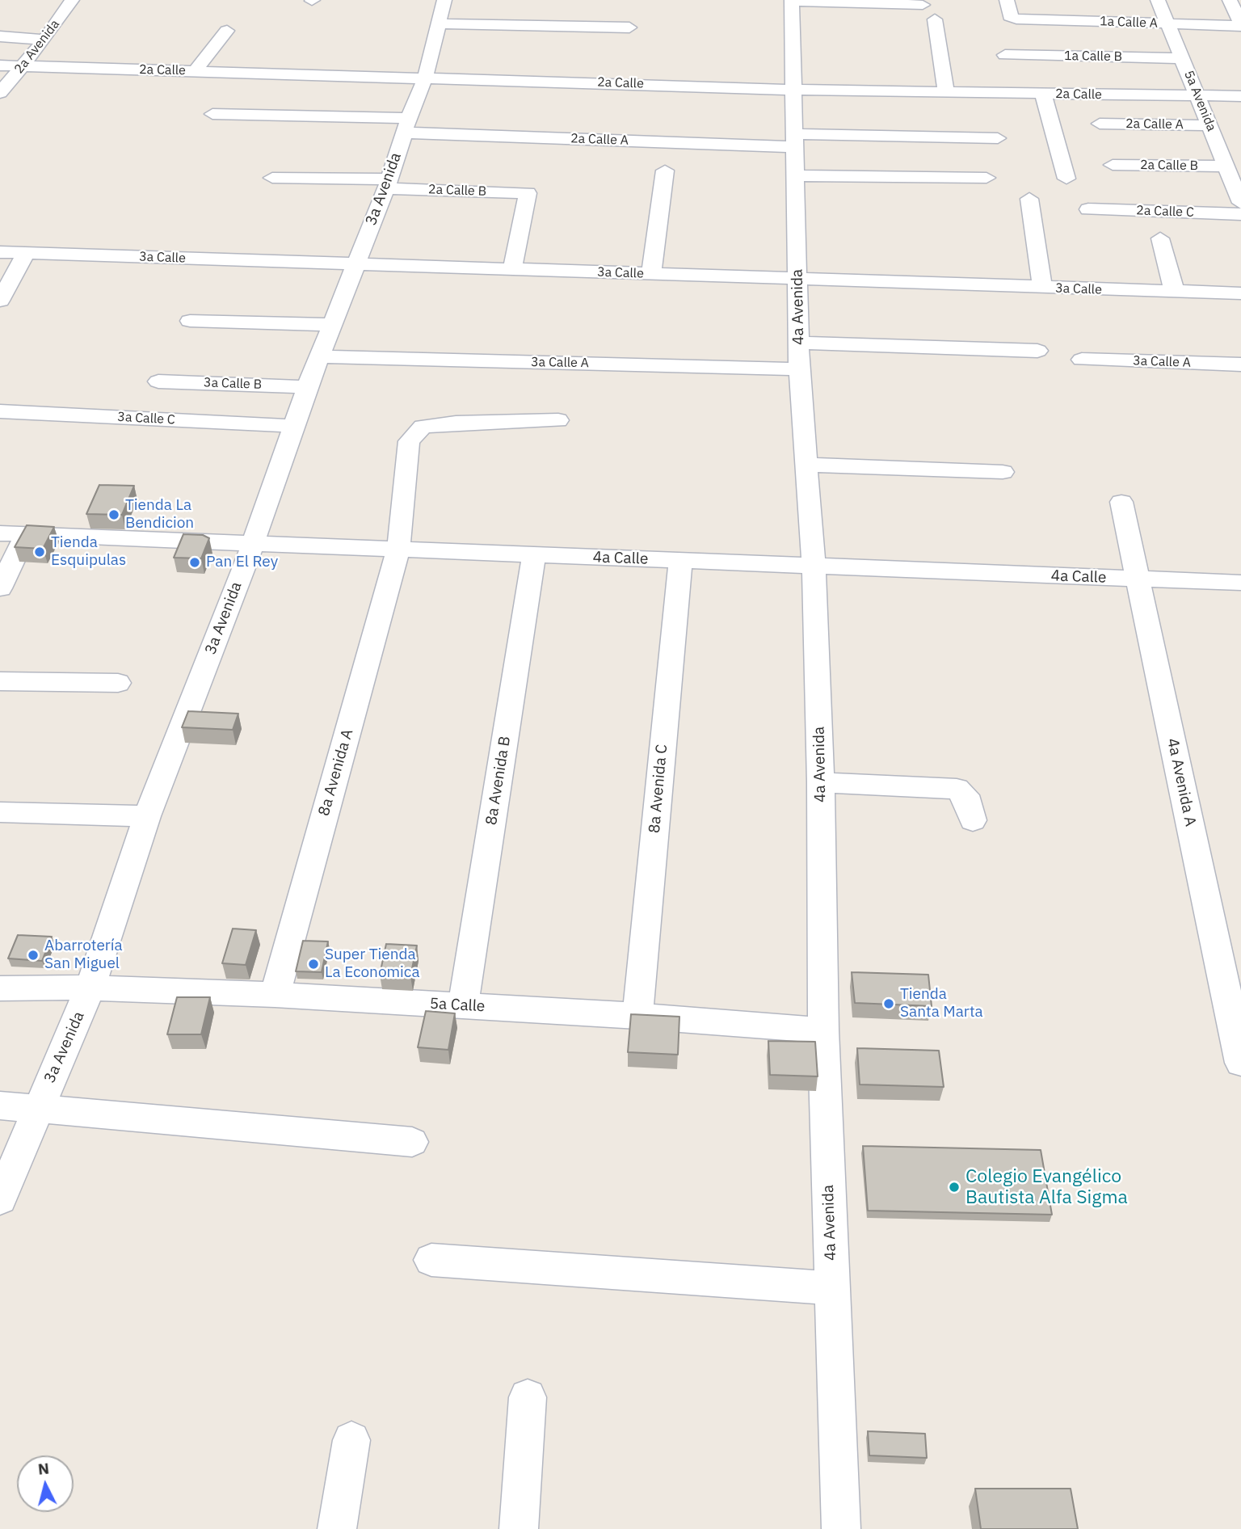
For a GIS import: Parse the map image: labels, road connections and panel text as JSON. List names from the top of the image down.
{
  "streets": {
    "street": [
      "1a Calle A",
      "2a Avenida",
      "1a Calle B",
      "2a Calle",
      "5a Avenida",
      "2a Calle A",
      "2a Calle B",
      "3a Avenida",
      "2a Calle C",
      "3a Calle",
      "4a Avenida",
      "3a Calle A",
      "3a Calle B",
      "3a Calle C",
      "4a Calle",
      "8a Avenida A",
      "8a Avenida B",
      "4a Avenida A",
      "8a Avenida C",
      "5a Calle"
    ]
  },
  "crossings": [
    ["1a Calle A", "5a Avenida"],
    ["2a Avenida", "2a Calle"],
    ["1a Calle B", "5a Avenida"],
    ["2a Calle", "5a Avenida"],
    ["2a Calle", "3a Avenida"],
    ["2a Calle", "4a Avenida"],
    ["5a Avenida", "2a Calle A"],
    ["5a Avenida", "2a Calle B"],
    ["2a Calle A", "3a Avenida"],
    ["2a Calle A", "4a Avenida"],
    ["2a Calle B", "3a Avenida"],
    ["2a Calle B", "3a Calle"],
    ["3a Avenida", "3a Calle"],
    ["3a Avenida", "3a Calle A"],
    ["3a Avenida", "3a Calle B"],
    ["3a Avenida", "3a Calle C"],
    ["3a Avenida", "4a Calle"],
    ["3a Avenida", "5a Calle"],
    ["3a Calle", "4a Avenida"],
    ["4a Avenida", "3a Calle A"],
    ["4a Avenida", "4a Calle"],
    ["4a Avenida", "5a Calle"],
    ["4a Calle", "8a Avenida A"],
    ["4a Calle", "8a Avenida B"],
    ["4a Calle", "4a Avenida A"],
    ["4a Calle", "8a Avenida C"],
    ["8a Avenida A", "5a Calle"],
    ["8a Avenida B", "5a Calle"],
    ["8a Avenida C", "5a Calle"]
  ],
  "places": [
    "Tienda La Bendicion",
    "Tienda Esquipulas",
    "Pan El Rey",
    "Abarrotería San Miguel",
    "Super Tienda La Economica",
    "Tienda Santa Marta",
    "Colegio Evangélico Bautista Alfa Sigma"
  ],
  "north": "top"
}
